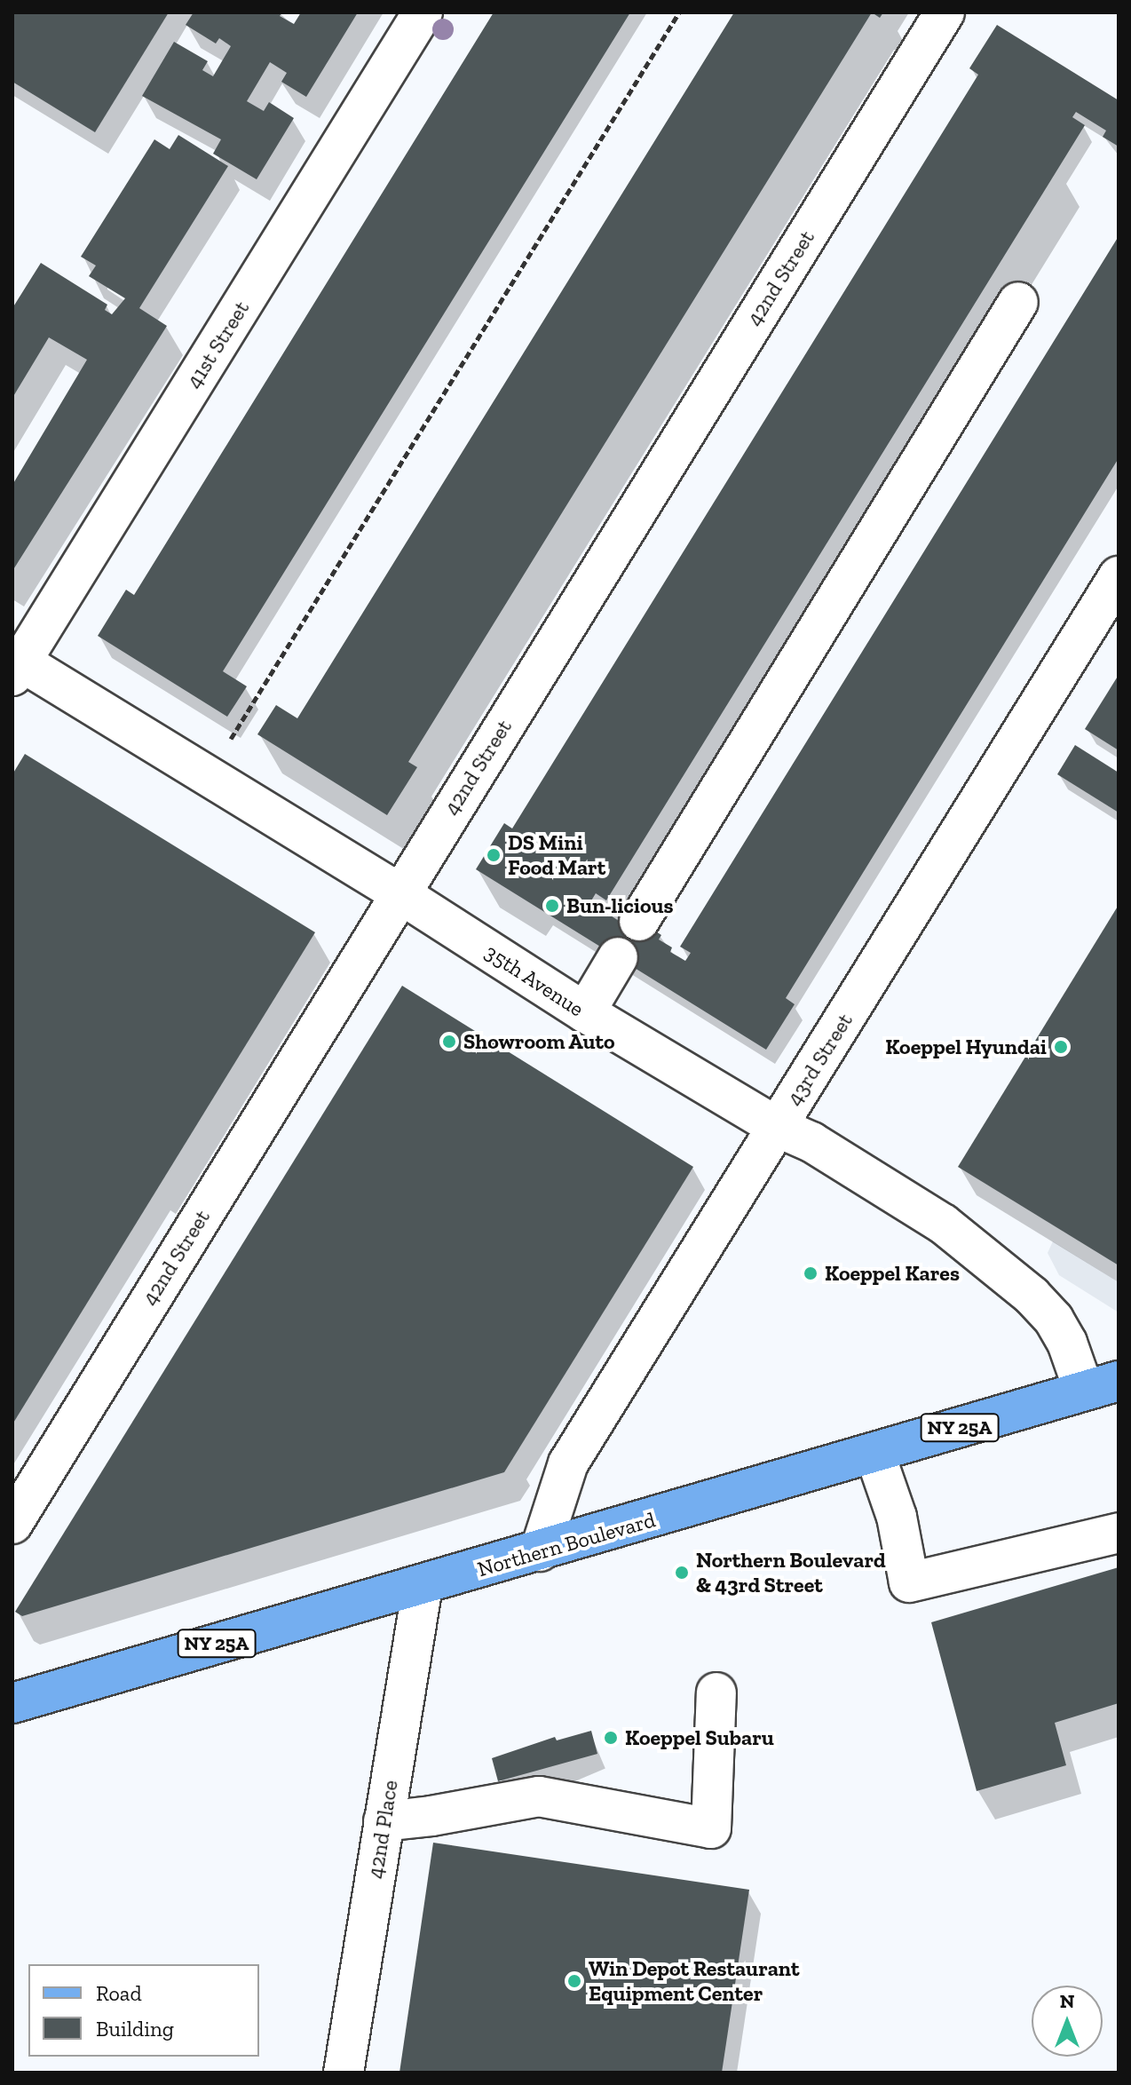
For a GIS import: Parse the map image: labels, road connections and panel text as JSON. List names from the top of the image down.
{
  "streets": {
    "main road": ["NY 25A", "Northern Boulevard"],
    "street": [
      "42nd Street",
      "41st Street",
      "35th Avenue",
      "43rd Street",
      "42nd Place"
    ]
  },
  "crossings": [
    ["42nd Street", "35th Avenue"],
    ["41st Street", "35th Avenue"],
    ["35th Avenue", "43rd Street"],
    ["35th Avenue", "Northern Boulevard"],
    ["43rd Street", "Northern Boulevard"],
    ["Northern Boulevard", "42nd Place"]
  ],
  "places": [
    "DS Mini Food Mart",
    "Bun-licious",
    "Showroom Auto",
    "Koeppel Hyundai",
    "Koeppel Kares",
    "Northern Boulevard & 43rd Street",
    "Koeppel Subaru",
    "Win Depot Restaurant Equipment Center"
  ],
  "legend": ["Road", "Building"],
  "north": "top"
}
